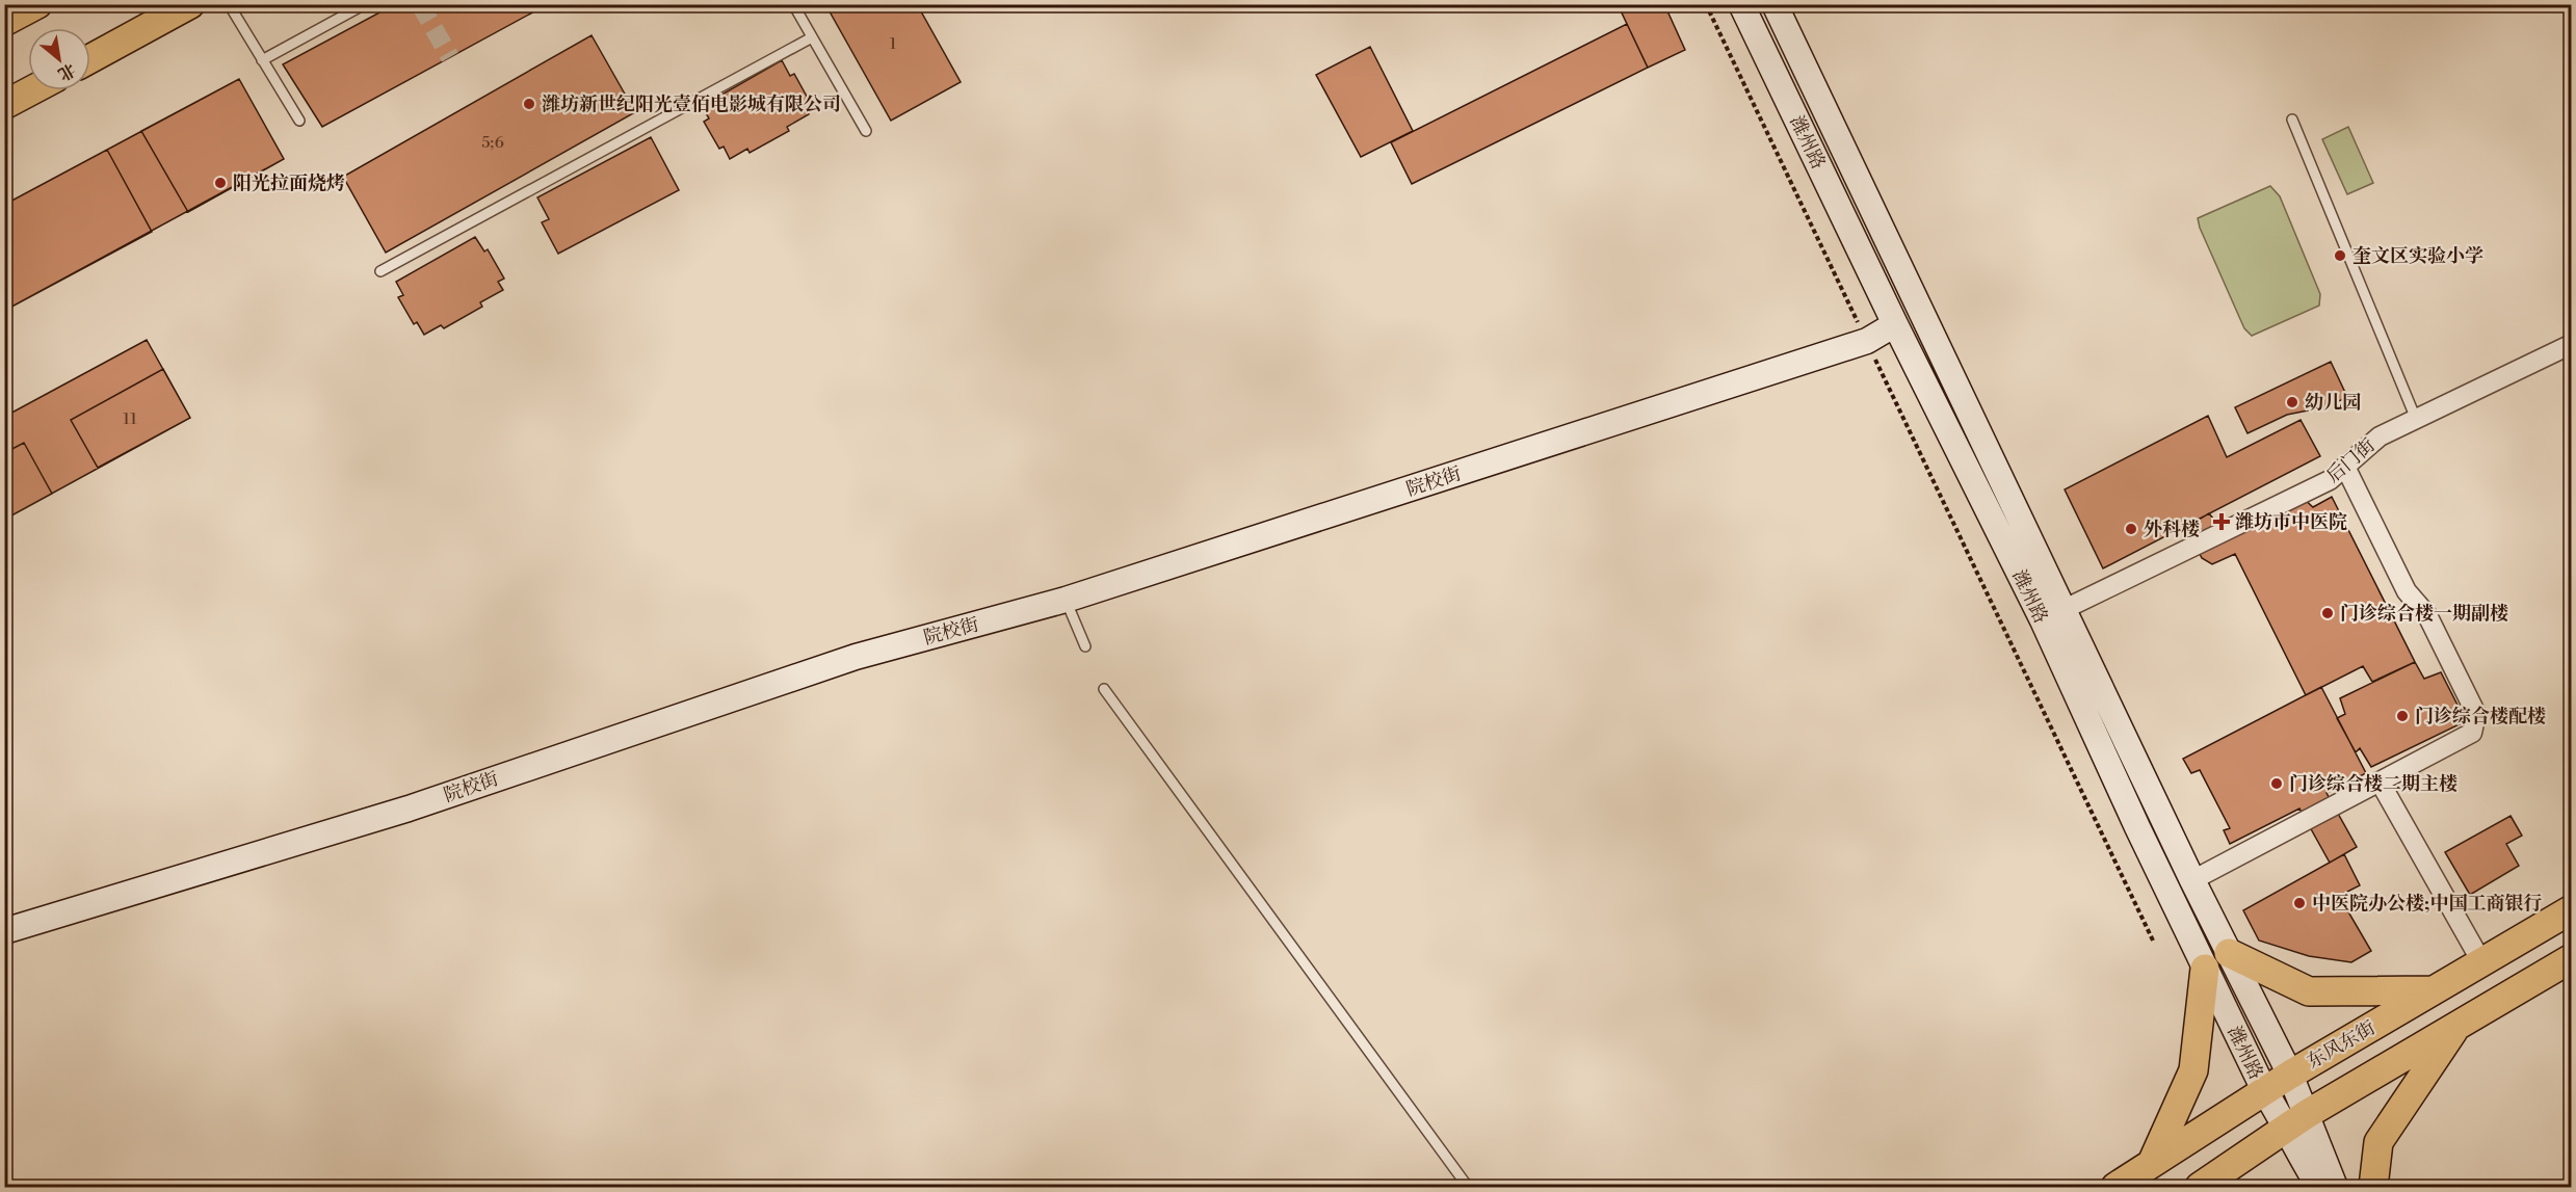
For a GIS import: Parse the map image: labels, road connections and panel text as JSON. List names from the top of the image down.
{
  "streets": {
    "main road": ["潍州路", "院校街", "东风东街"],
    "street": ["后门街"]
  },
  "crossings": [
    ["潍州路", "后门街"],
    ["潍州路", "院校街"],
    ["潍州路", "东风东街"]
  ],
  "places": {
    "other": [
      "潍坊新世纪阳光壹佰电影城有限公司",
      "阳光拉面烧烤",
      "奎文区实验小学",
      "幼儿园",
      "外科楼",
      "门诊综合楼一期副楼",
      "门诊综合楼配楼",
      "门诊综合楼二期主楼",
      "中医院办公楼;中国工商银行"
    ],
    "health": ["潍坊市中医院"]
  },
  "house_numbers": ["1", "5;6", "11"],
  "north": "bottom right"
}
